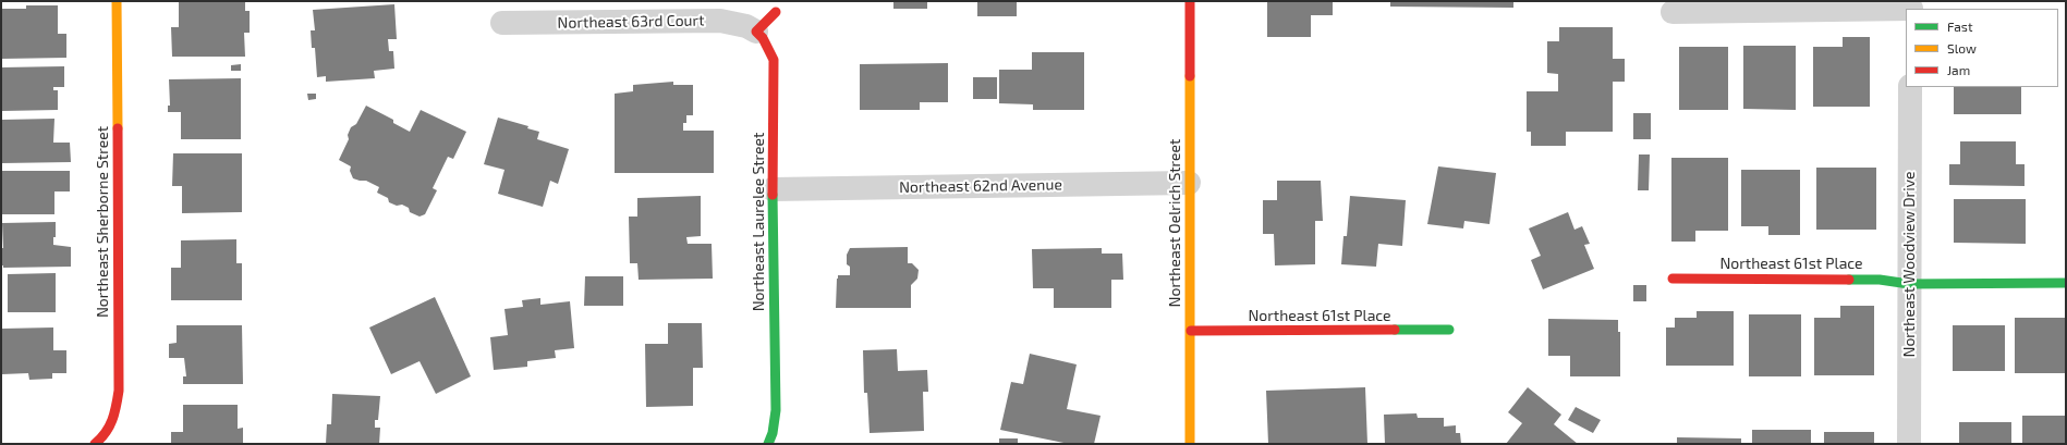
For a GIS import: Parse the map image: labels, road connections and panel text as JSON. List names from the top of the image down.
{
  "streets": {
    "street": [
      "Northeast 63rd Court",
      "Northeast 62nd Avenue",
      "Northeast Sherborne Street",
      "Northeast Laurelee Street",
      "Northeast Oelrich Street",
      "Northeast 61st Place",
      "Northeast Woodview Drive"
    ]
  },
  "crossings": [
    ["Northeast 63rd Court", "Northeast Laurelee Street"],
    ["Northeast 62nd Avenue", "Northeast Laurelee Street"],
    ["Northeast 62nd Avenue", "Northeast Oelrich Street"],
    ["Northeast Oelrich Street", "Northeast 61st Place"],
    ["Northeast 61st Place", "Northeast Woodview Drive"]
  ],
  "legend": ["Fast", "Slow", "Jam"]
}
